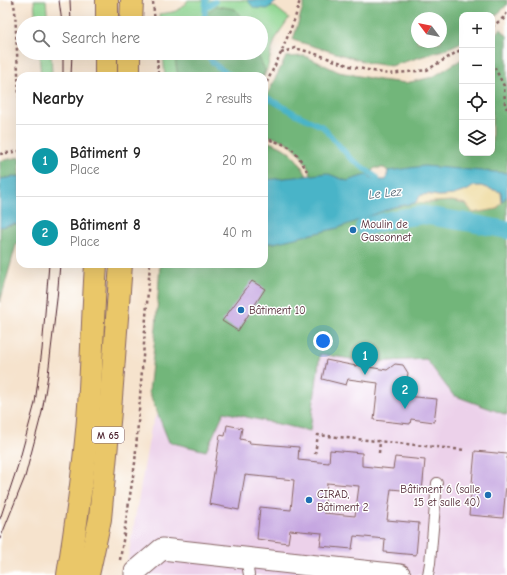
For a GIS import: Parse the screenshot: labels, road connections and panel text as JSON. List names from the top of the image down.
{
  "streets": {
    "main road": ["M 65"]
  },
  "water": ["Le Lez"],
  "places": [
    "Moulin de Gasconnet",
    "Bâtiment 10",
    "Bâtiment 6 (salle 15 et salle 40)",
    "CIRAD, Bâtiment 2"
  ],
  "north": "top left",
  "page": {
    "map_buttons": ["+", "−"],
    "search": "Search here",
    "heading": ["Nearby", "2 results"],
    "list": [
      {
        "mark": "1",
        "name": "Bâtiment 9",
        "note": "Place",
        "value": "20 m"
      },
      {
        "mark": "2",
        "name": "Bâtiment 8",
        "note": "Place",
        "value": "40 m"
      }
    ],
    "pins": ["1", "2"]
  }
}
